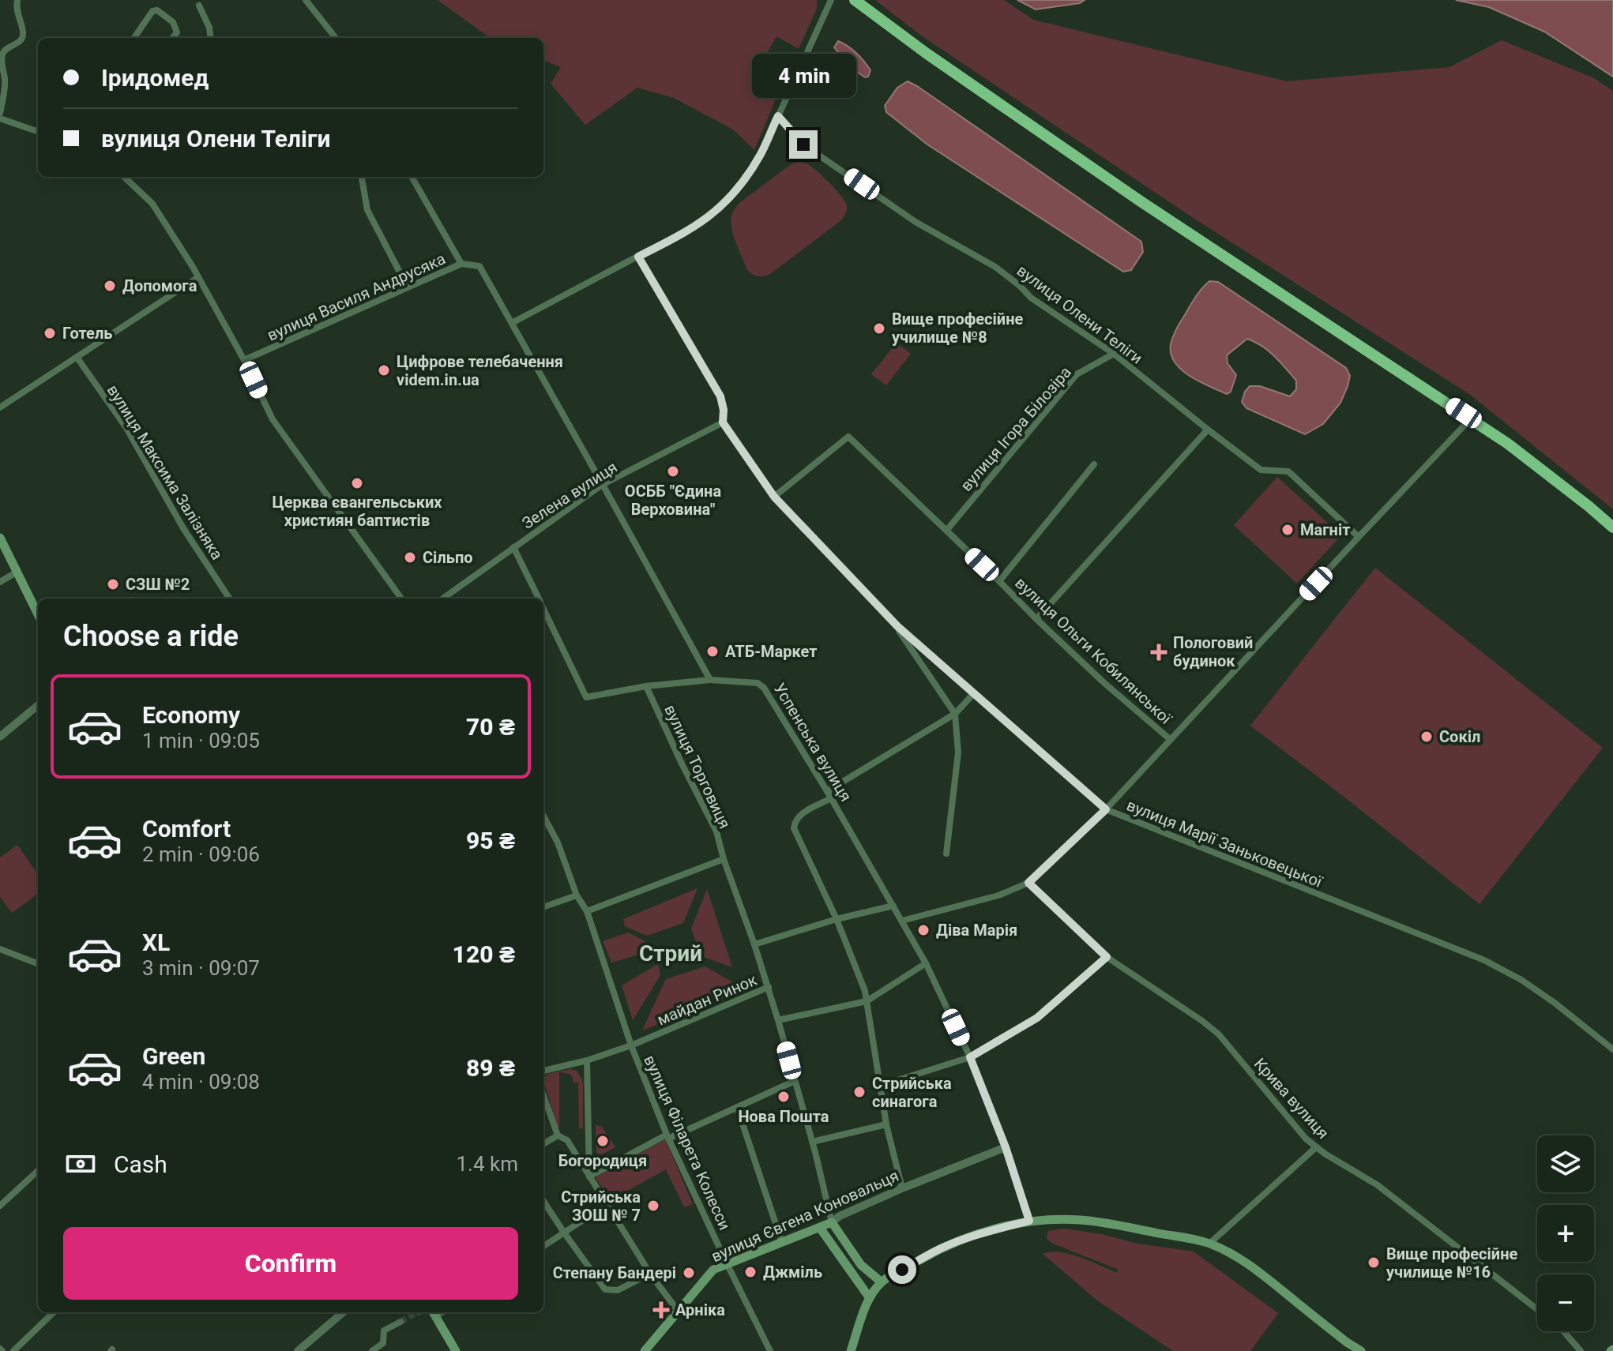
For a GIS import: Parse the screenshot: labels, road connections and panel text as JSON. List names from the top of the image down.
{
  "streets": {
    "main road": ["вулиця Євгена Коновальця"],
    "street": [
      "вулиця Василя Андрусяка",
      "вулиця Олени Теліги",
      "вулиця Ігора Білозіра",
      "вулиця Максима Залізняка",
      "Зелена вулиця",
      "вулиця Ольги Кобилянської",
      "Успенська вулиця",
      "вулиця Торговиця",
      "вулиця Марії Заньковецької",
      "майдан Ринок",
      "Крива вулиця",
      "вулиця Філарета Колесси"
    ]
  },
  "crossings": [
    ["вулиця Олени Теліги", "вулиця Ігора Білозіра"],
    ["вулиця Ігора Білозіра", "вулиця Ольги Кобилянської"],
    ["Зелена вулиця", "вулиця Марії Заньковецької"],
    ["вулиця Ольги Кобилянської", "вулиця Марії Заньковецької"],
    ["Успенська вулиця", "вулиця Євгена Коновальця"],
    ["вулиця Торговиця", "майдан Ринок"],
    ["майдан Ринок", "вулиця Філарета Колесси"],
    ["вулиця Філарета Колесси", "вулиця Євгена Коновальця"]
  ],
  "districts": ["Стрий"],
  "places": {
    "other": [
      "Допомога",
      "Вище професійне училище №8",
      "Готель",
      "Цифрове телебачення videm.in.ua",
      "ОСББ \"Єдина Верховина\"",
      "Церква євангельських християн баптистів",
      "Магніт",
      "Сільпо",
      "СЗШ №2",
      "АТБ-Маркет",
      "Сокіл",
      "Діва Марія",
      "Стрийська синагога",
      "Нова Пошта",
      "Богородиця",
      "Стрийська ЗОШ № 7",
      "Вище професійне училище №16",
      "Джміль",
      "Степану Бандері"
    ],
    "health": ["Пологовий будинок", "Арніка"]
  },
  "page": {
    "banner": ["Іридомед", "вулиця Олени Теліги"],
    "bubble": "4 min",
    "heading": "Choose a ride",
    "list": [
      {
        "name": "Economy",
        "note": "1 min · 09:05",
        "value": "70 ₴"
      },
      {
        "name": "Comfort",
        "note": "2 min · 09:06",
        "value": "95 ₴"
      },
      {
        "name": "XL",
        "note": "3 min · 09:07",
        "value": "120 ₴"
      },
      {
        "name": "Green",
        "note": "4 min · 09:08",
        "value": "89 ₴"
      }
    ],
    "pay": ["Cash", "1.4 km"],
    "map_buttons": ["+", "−"],
    "buttons": "Confirm"
  }
}
